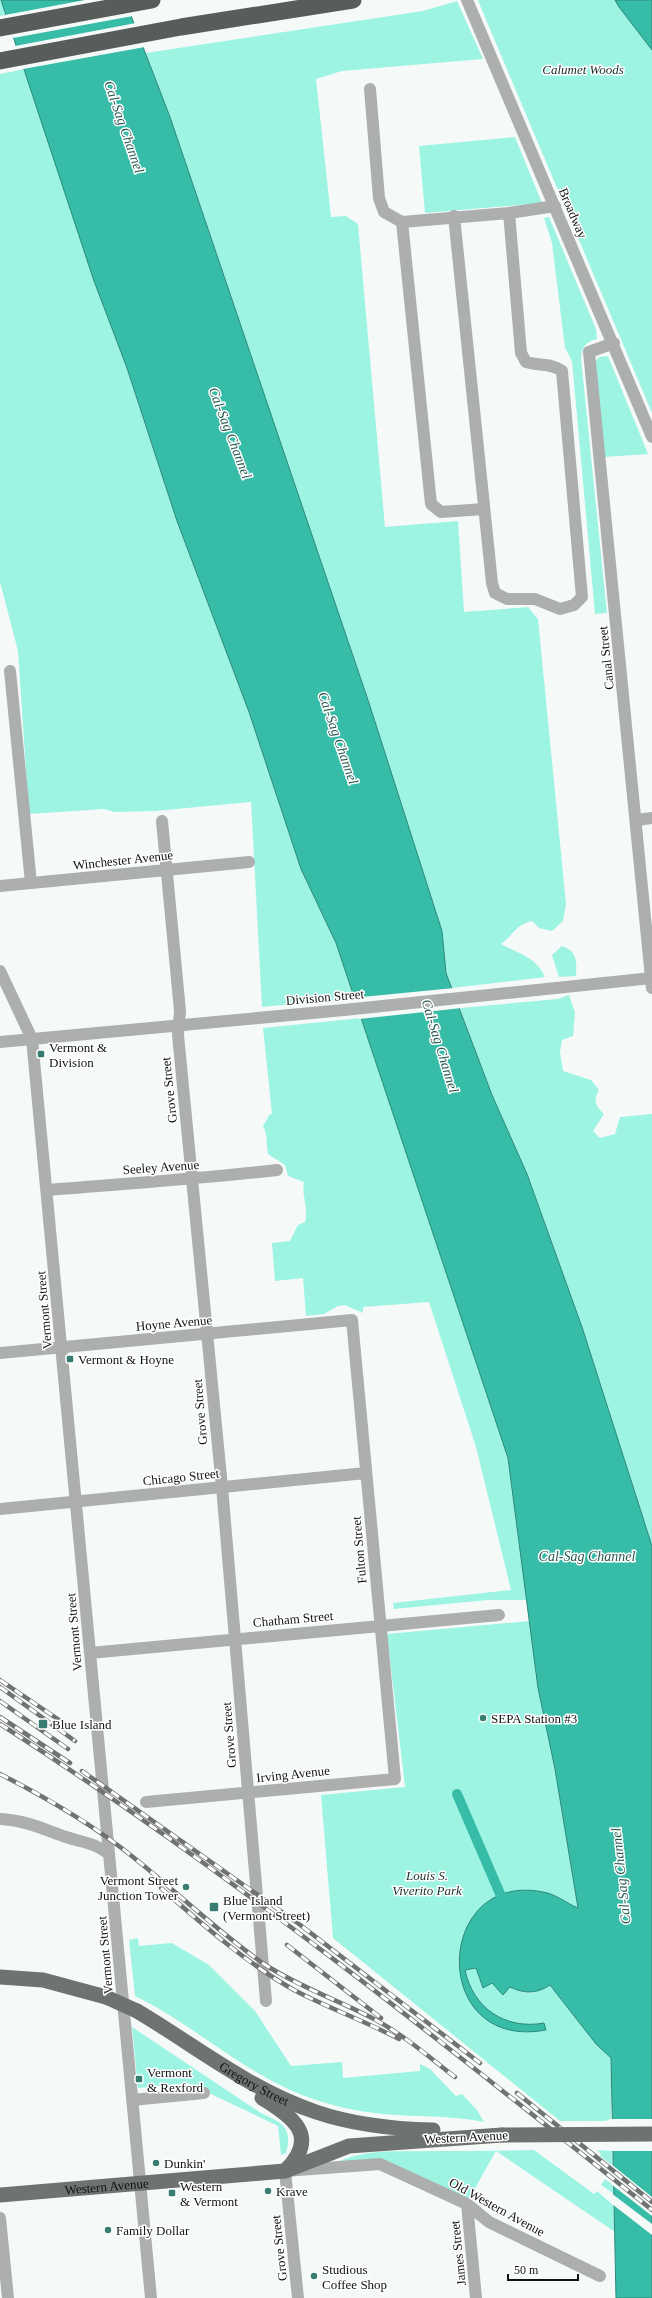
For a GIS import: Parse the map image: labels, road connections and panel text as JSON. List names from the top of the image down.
{
  "streets": {
    "main road": ["Gregory Street", "Western Avenue"],
    "street": [
      "Broadway",
      "Canal Street",
      "Winchester Avenue",
      "Division Street",
      "Grove Street",
      "Seeley Avenue",
      "Vermont Street",
      "Hoyne Avenue",
      "Chicago Street",
      "Fulton Street",
      "Chatham Street",
      "Irving Avenue",
      "Old Western Avenue",
      "James Street"
    ]
  },
  "crossings": [
    ["Broadway", "Canal Street"],
    ["Canal Street", "Division Street"],
    ["Winchester Avenue", "Grove Street"],
    ["Division Street", "Grove Street"],
    ["Division Street", "Vermont Street"],
    ["Grove Street", "Seeley Avenue"],
    ["Grove Street", "Hoyne Avenue"],
    ["Grove Street", "Chicago Street"],
    ["Grove Street", "Chatham Street"],
    ["Grove Street", "Irving Avenue"],
    ["Grove Street", "Western Avenue"],
    ["Seeley Avenue", "Vermont Street"],
    ["Vermont Street", "Hoyne Avenue"],
    ["Vermont Street", "Chicago Street"],
    ["Vermont Street", "Chatham Street"],
    ["Vermont Street", "Western Avenue"],
    ["Hoyne Avenue", "Fulton Street"],
    ["Chicago Street", "Fulton Street"],
    ["Fulton Street", "Chatham Street"],
    ["Fulton Street", "Irving Avenue"],
    ["Gregory Street", "Western Avenue"],
    ["Western Avenue", "Old Western Avenue"],
    ["Old Western Avenue", "James Street"]
  ],
  "water": ["Cal-Sag Channel"],
  "parks": ["Calumet Woods", "Louis S. Viverito Park"],
  "places": {
    "transit": [
      "Vermont & Division",
      "Vermont & Hoyne",
      "Blue Island",
      "Blue Island (Vermont Street)",
      "Vermont & Rexford",
      "Western & Vermont"
    ],
    "other": [
      "SEPA Station #3",
      "Vermont Street Junction Tower",
      "Dunkin'",
      "Krave",
      "Family Dollar",
      "Studious Coffee Shop"
    ]
  },
  "scale_bar": "50 m"
}
